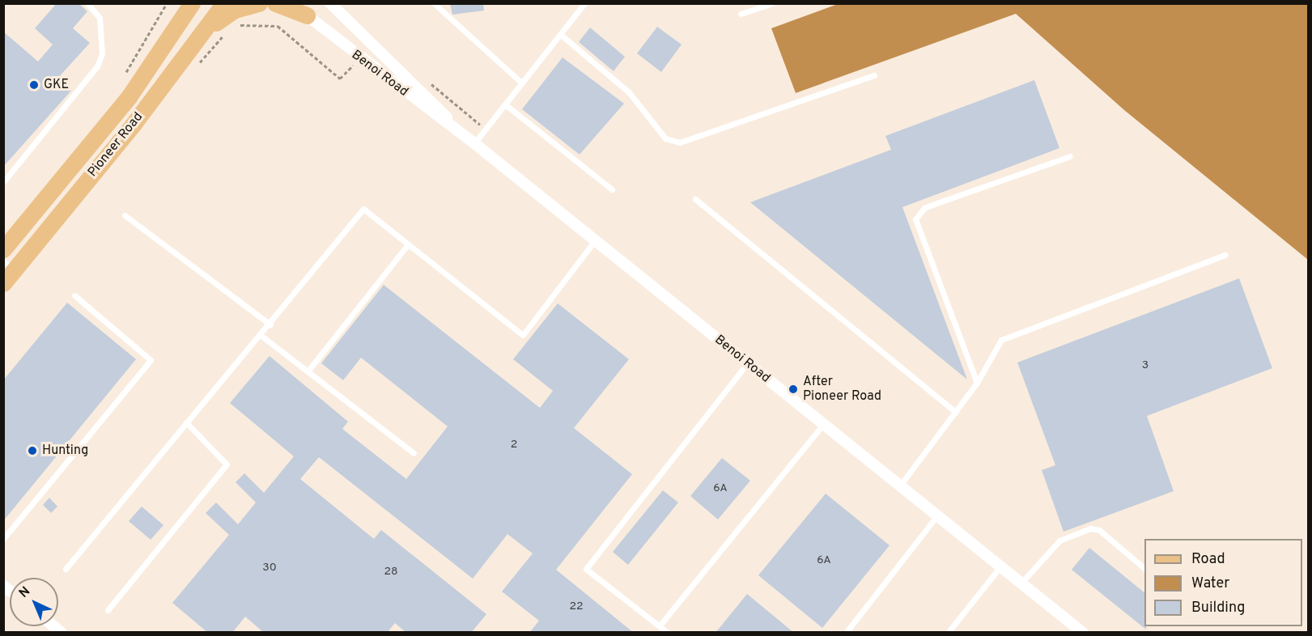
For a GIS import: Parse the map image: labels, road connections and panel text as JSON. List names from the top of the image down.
{
  "streets": {
    "main road": ["Pioneer Road"],
    "street": ["Benoi Road"]
  },
  "places": ["GKE", "After Pioneer Road", "Hunting"],
  "house_numbers": [
    "3",
    "2",
    "6A",
    "6A",
    "30",
    "28",
    "22"
  ],
  "legend": ["Road", "Water", "Building"],
  "north": "top left"
}
